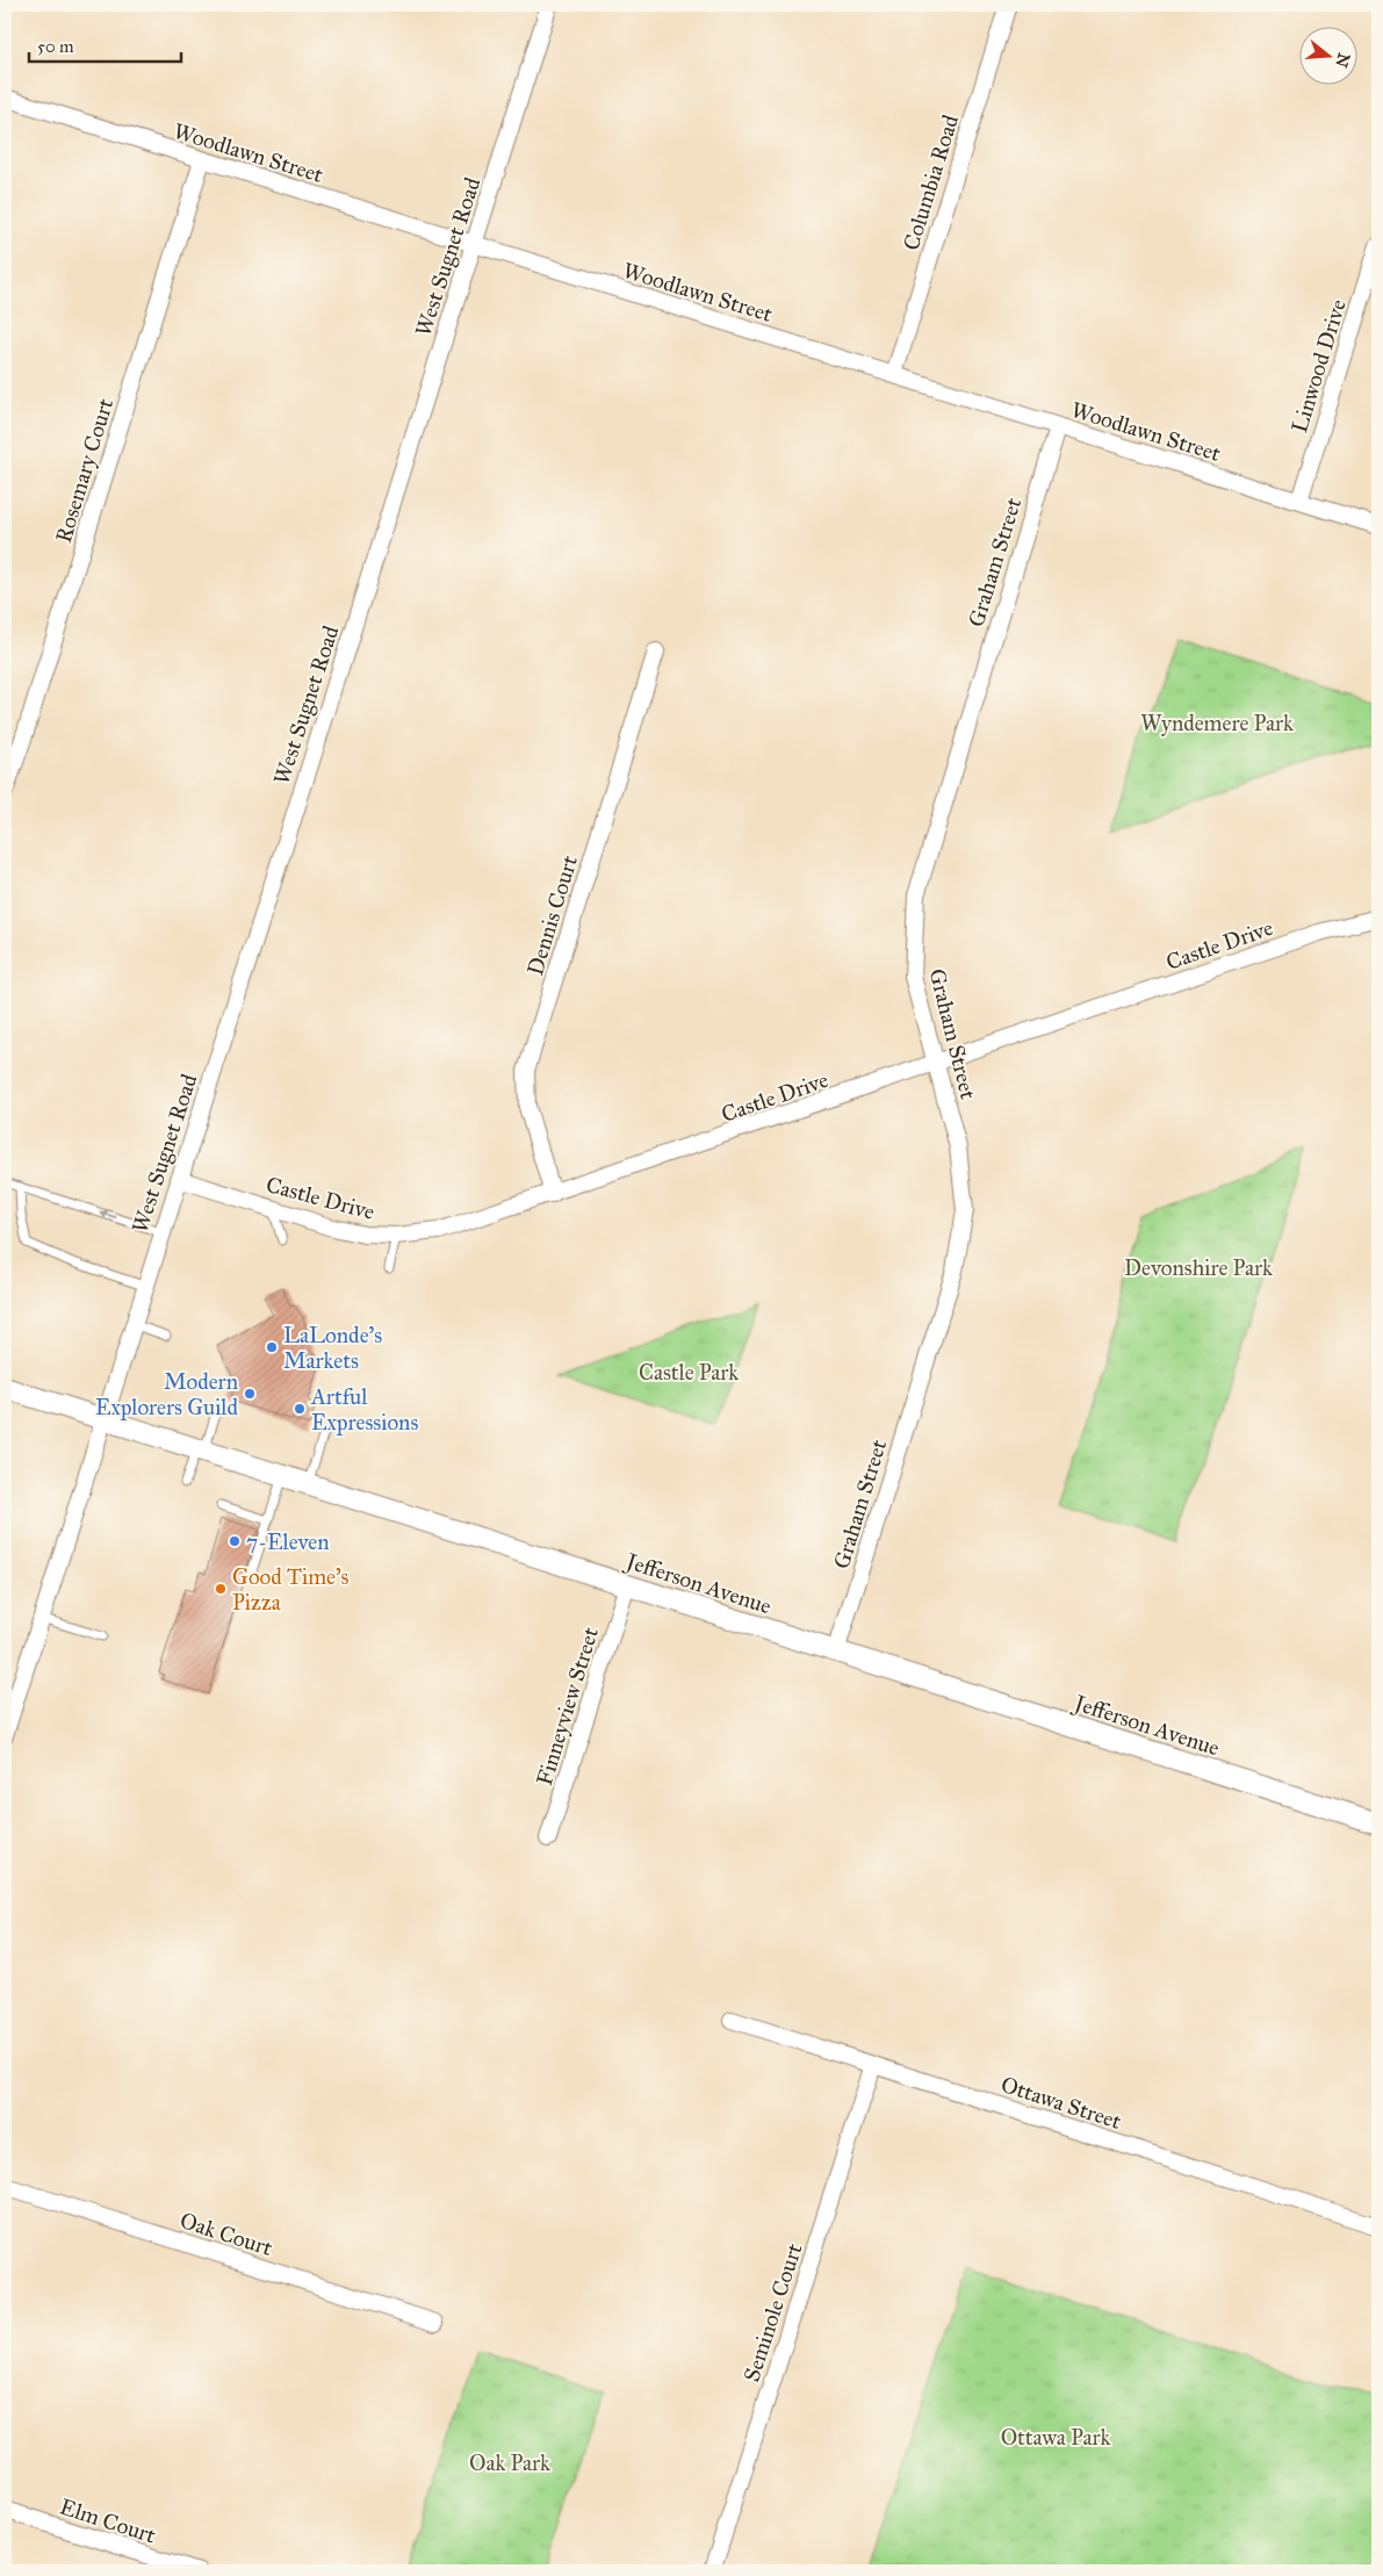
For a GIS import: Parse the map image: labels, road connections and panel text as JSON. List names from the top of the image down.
{
  "streets": {
    "street": [
      "Woodlawn Street",
      "Columbia Road",
      "West Sugnet Road",
      "Linwood Drive",
      "Rosemary Court",
      "Graham Street",
      "Dennis Court",
      "Castle Drive",
      "Jefferson Avenue",
      "Finneyview Street",
      "Ottawa Street",
      "Oak Court",
      "Seminole Court",
      "Elm Court"
    ]
  },
  "crossings": [
    ["Woodlawn Street", "Columbia Road"],
    ["Woodlawn Street", "West Sugnet Road"],
    ["Woodlawn Street", "Linwood Drive"],
    ["Woodlawn Street", "Rosemary Court"],
    ["Woodlawn Street", "Graham Street"],
    ["West Sugnet Road", "Castle Drive"],
    ["West Sugnet Road", "Jefferson Avenue"],
    ["Graham Street", "Castle Drive"],
    ["Graham Street", "Jefferson Avenue"],
    ["Dennis Court", "Castle Drive"],
    ["Jefferson Avenue", "Finneyview Street"],
    ["Ottawa Street", "Seminole Court"]
  ],
  "parks": [
    "Wyndemere Park",
    "Devonshire Park",
    "Castle Park",
    "Ottawa Park",
    "Oak Park"
  ],
  "places": [
    "LaLonde's Markets",
    "Modern Explorers Guild",
    "Artful Expressions",
    "7-Eleven",
    "Good Time's Pizza"
  ],
  "scale_bar": "50 m",
  "north": "right"
}
